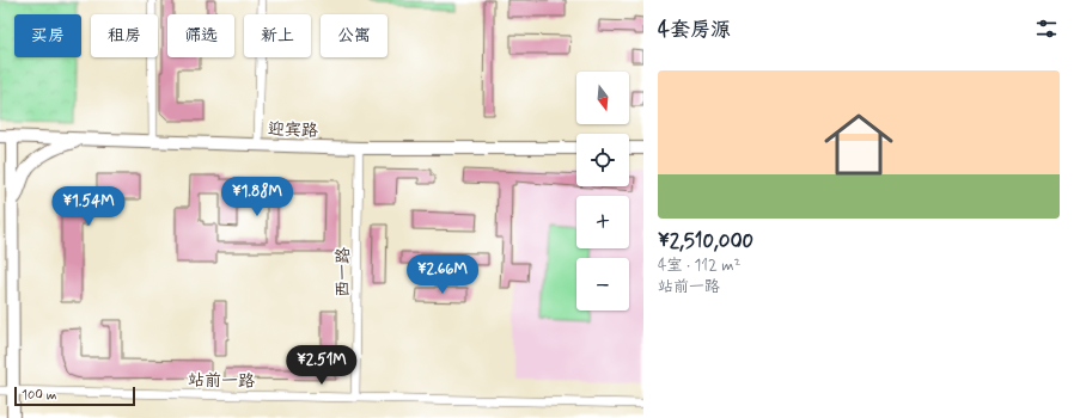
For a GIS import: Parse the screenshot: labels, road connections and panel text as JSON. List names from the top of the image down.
{
  "streets": {
    "main road": ["迎宾路"],
    "street": ["西一路", "站前一路"]
  },
  "crossings": [
    ["迎宾路", "西一路"],
    ["西一路", "站前一路"]
  ],
  "scale_bar": "100 m",
  "north": "bottom",
  "page": {
    "heading": "4套房源",
    "chip": [
      "买房",
      "租房",
      "筛选",
      "新上",
      "公寓"
    ],
    "list": [
      {
        "name": "¥2,510,000",
        "note": "4室 · 112 m² · 站前一路"
      }
    ],
    "map_buttons": ["+", "−"],
    "price": [
      "¥1.88M",
      "¥1.54M",
      "¥2.66M",
      "¥2.51M"
    ],
    "scale": "100 m"
  }
}
